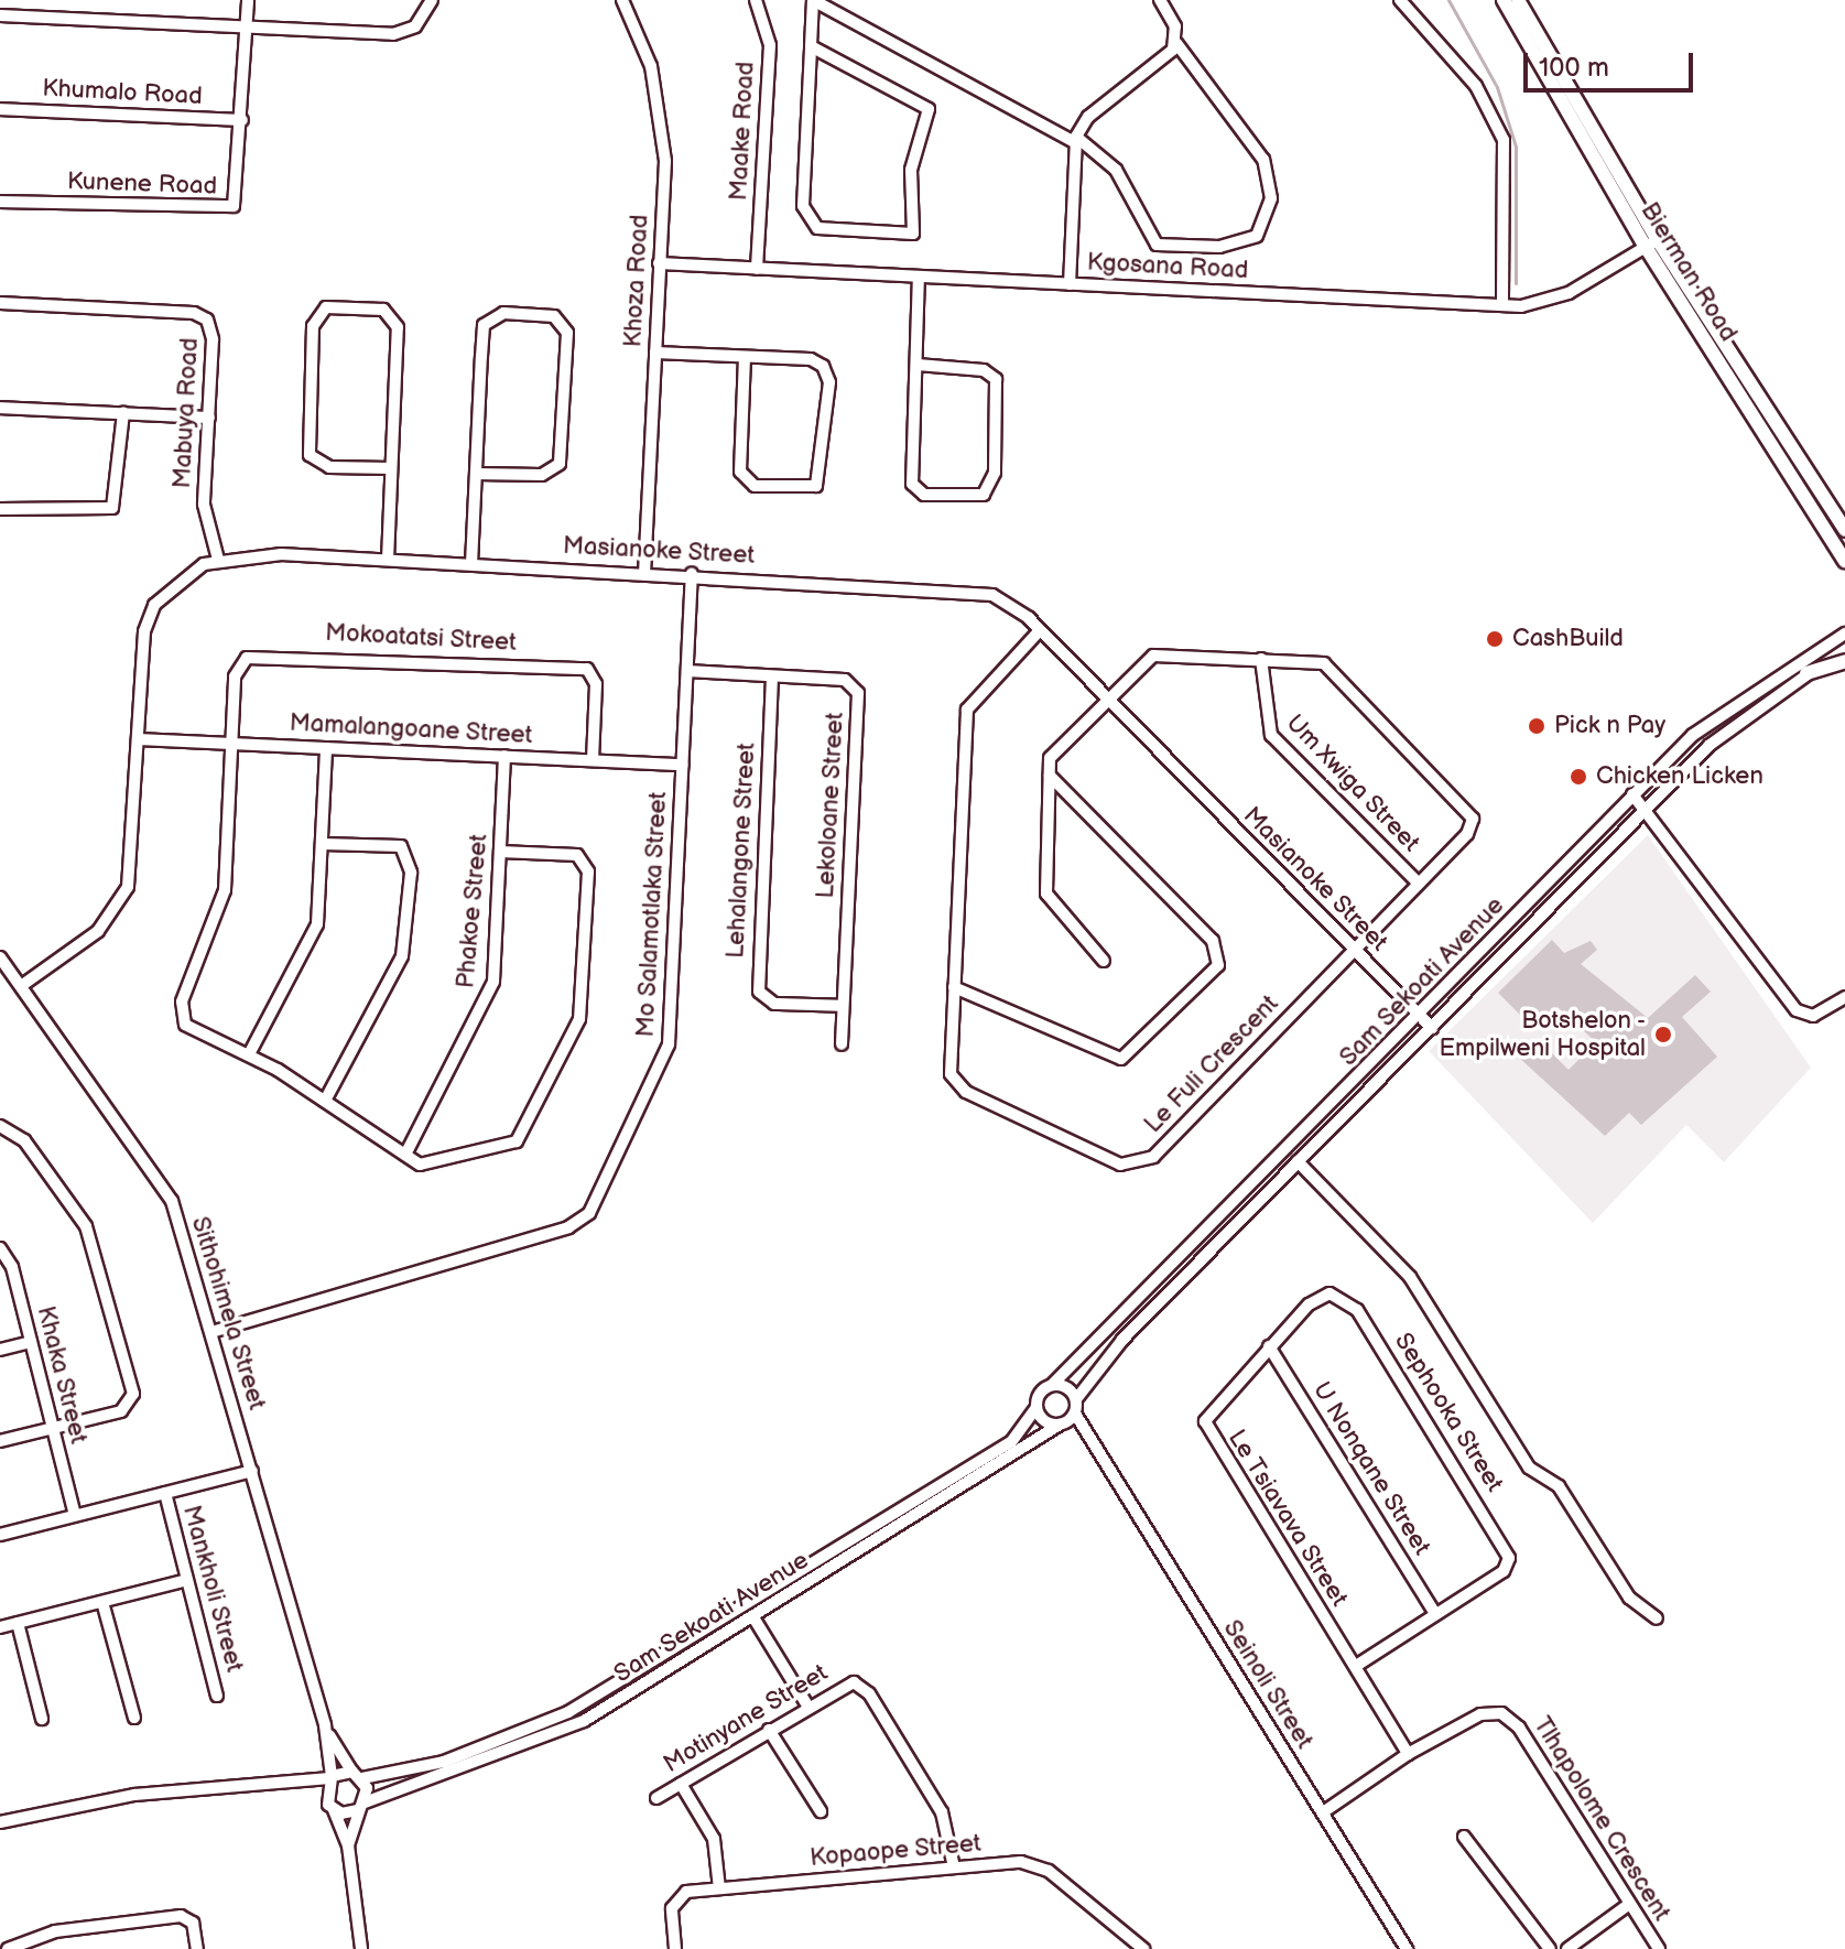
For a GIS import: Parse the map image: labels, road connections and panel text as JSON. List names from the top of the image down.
{
  "streets": {
    "main road": ["Bierman Road"],
    "street": [
      "Khumalo Road",
      "Maake Road",
      "Kunene Road",
      "Kgosana Road",
      "Khoza Road",
      "Mabuya Road",
      "Masianoke Street",
      "Mokoatatsi Street",
      "Mamalangoane Street",
      "Um Xwiga Street",
      "Lekoloane Street",
      "Lehalangone Street",
      "Phakoe Street",
      "Mo Salamotlaka Street",
      "Sam Sekoati Avenue",
      "Le Fuli Crescent",
      "Sithohimela Street",
      "Khaka Street",
      "Sephooka Street",
      "U Nonqane Street",
      "Le Tsiavava Street",
      "Mankholi Street",
      "Seinoli Street",
      "Motinyane Street",
      "Tlhapolome Crescent",
      "Kopaope Street"
    ]
  },
  "crossings": [
    ["Khumalo Road", "Kunene Road"],
    ["Maake Road", "Kgosana Road"],
    ["Kgosana Road", "Bierman Road"],
    ["Kgosana Road", "Khoza Road"],
    ["Khoza Road", "Masianoke Street"],
    ["Mabuya Road", "Masianoke Street"],
    ["Masianoke Street", "Mamalangoane Street"],
    ["Masianoke Street", "Mo Salamotlaka Street"],
    ["Masianoke Street", "Sam Sekoati Avenue"],
    ["Masianoke Street", "Le Fuli Crescent"],
    ["Masianoke Street", "Sithohimela Street"],
    ["Mokoatatsi Street", "Mamalangoane Street"],
    ["Mamalangoane Street", "Phakoe Street"],
    ["Mamalangoane Street", "Mo Salamotlaka Street"],
    ["Um Xwiga Street", "Le Fuli Crescent"],
    ["Lekoloane Street", "Lehalangone Street"],
    ["Lekoloane Street", "Mo Salamotlaka Street"],
    ["Mo Salamotlaka Street", "Sithohimela Street"],
    ["Sam Sekoati Avenue", "Sithohimela Street"],
    ["Sam Sekoati Avenue", "Seinoli Street"],
    ["Sephooka Street", "U Nonqane Street"],
    ["Sephooka Street", "Le Tsiavava Street"],
    ["U Nonqane Street", "Le Tsiavava Street"],
    ["Le Tsiavava Street", "Tlhapolome Crescent"],
    ["Seinoli Street", "Tlhapolome Crescent"],
    ["Motinyane Street", "Kopaope Street"]
  ],
  "places": [
    "CashBuild",
    "Pick n Pay",
    "Chicken Licken",
    "Botshelon - Empilweni Hospital"
  ],
  "scale_bar": "100 m"
}
